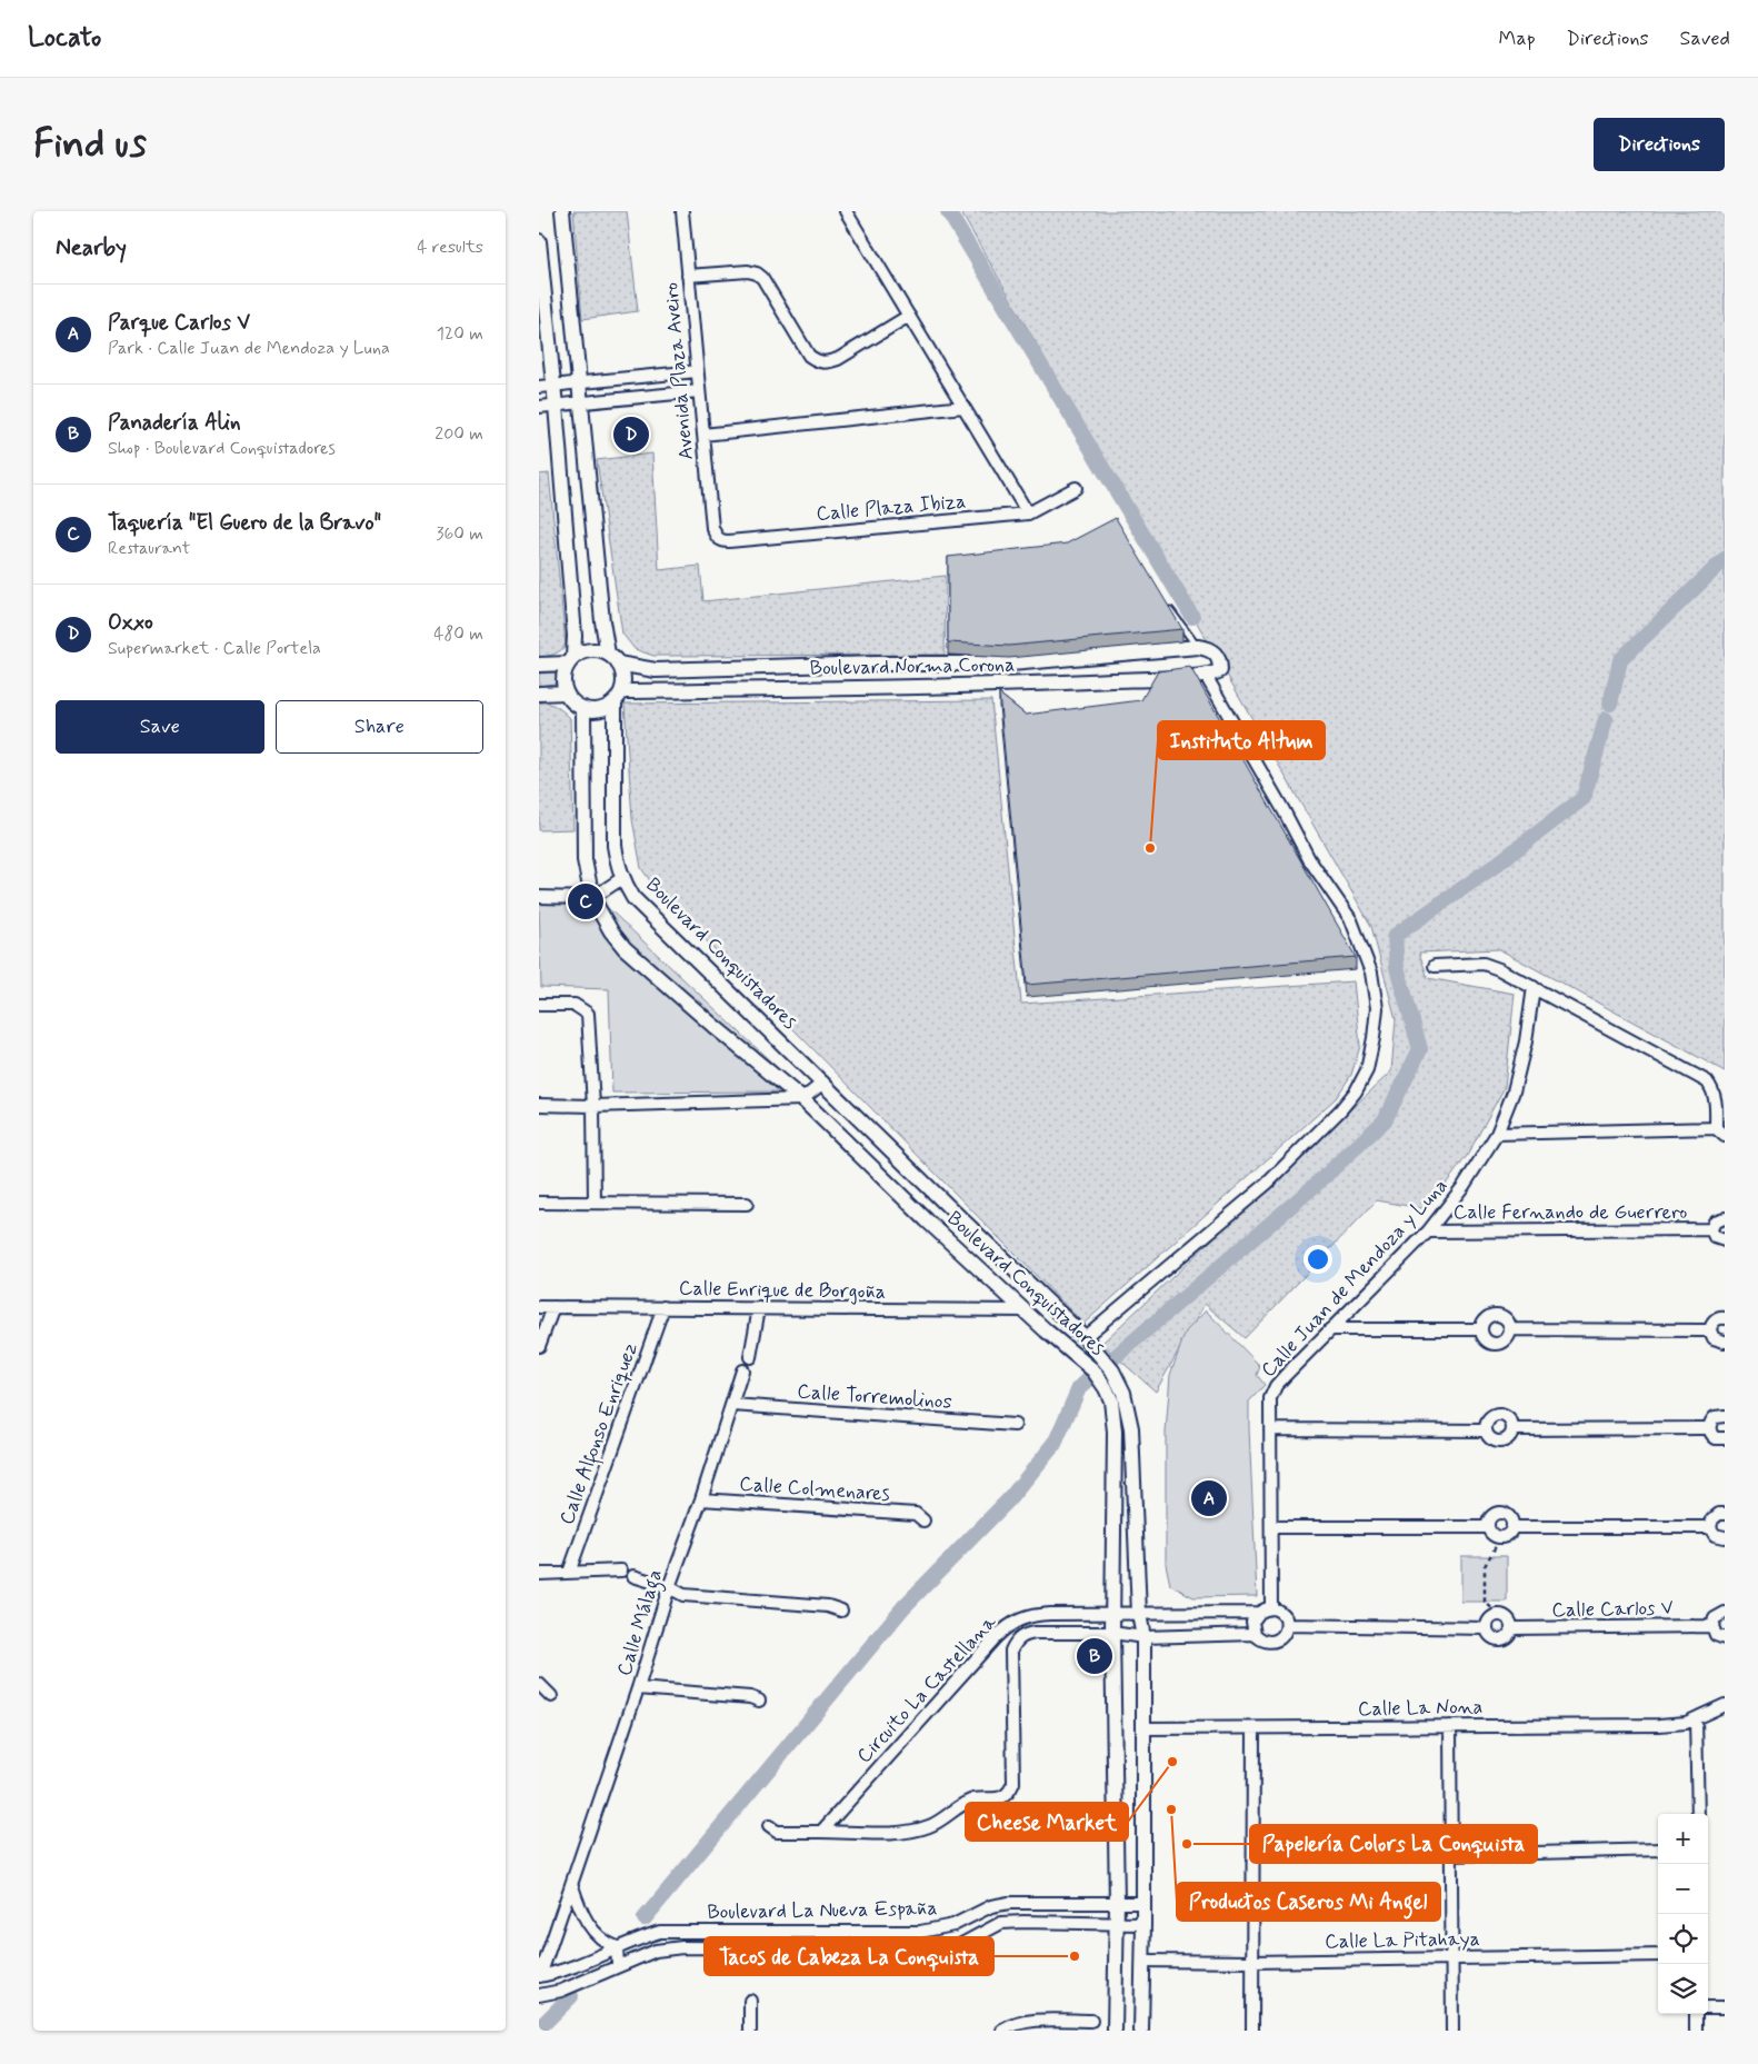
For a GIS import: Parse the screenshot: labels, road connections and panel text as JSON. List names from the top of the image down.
{
  "streets": {
    "street": [
      "Avenida Plaza Aveiro",
      "Calle Plaza Ibiza",
      "Boulevard Norma Corona",
      "Boulevard Conquistadores",
      "Calle Fernando de Guerrero",
      "Calle Juan de Mendoza y Luna",
      "Calle Enrique de Borgoña",
      "Calle Torremolinos",
      "Calle Alfonso Enriquez",
      "Calle Colmenares",
      "Calle Carlos V",
      "Calle Málaga",
      "Circuito La Castellana",
      "Calle La Nona",
      "Boulevard La Nueva España",
      "Calle La Pitahaya"
    ]
  },
  "crossings": [
    ["Avenida Plaza Aveiro", "Calle Plaza Ibiza"],
    ["Boulevard Norma Corona", "Boulevard Conquistadores"],
    ["Boulevard Conquistadores", "Calle Enrique de Borgoña"],
    ["Boulevard Conquistadores", "Circuito La Castellana"],
    ["Boulevard Conquistadores", "Calle La Nona"],
    ["Boulevard Conquistadores", "Boulevard La Nueva España"],
    ["Boulevard Conquistadores", "Calle La Pitahaya"],
    ["Calle Fernando de Guerrero", "Calle Juan de Mendoza y Luna"],
    ["Calle Enrique de Borgoña", "Calle Alfonso Enriquez"],
    ["Calle Torremolinos", "Calle Málaga"],
    ["Calle Colmenares", "Calle Málaga"],
    ["Calle Málaga", "Boulevard La Nueva España"]
  ],
  "places": [
    "Instituto Altum",
    "Cheese Market",
    "Productos Caseros Mi Angel",
    "Papelería Colors La Conquista",
    "Tacos de Cabeza La Conquista"
  ],
  "page": {
    "header": "Locato",
    "nav": ["Map", "Directions", "Saved"],
    "buttons": [
      "Directions",
      ["Save", "Share"]
    ],
    "title": "Find us",
    "heading": ["Nearby", "4 results"],
    "list": [
      {
        "mark": "A",
        "name": "Parque Carlos V",
        "note": "Park · Calle Juan de Mendoza y Luna",
        "value": "120 m"
      },
      {
        "mark": "B",
        "name": "Panadería Alin",
        "note": "Shop · Boulevard Conquistadores",
        "value": "200 m"
      },
      {
        "mark": "C",
        "name": "Taquería \"El Guero de la Bravo\"",
        "note": "Restaurant",
        "value": "360 m"
      },
      {
        "mark": "D",
        "name": "Oxxo",
        "note": "Supermarket · Calle Portela",
        "value": "480 m"
      }
    ],
    "pins": [
      "D",
      "C",
      "A",
      "B"
    ],
    "map_buttons": ["+", "−"]
  }
}
